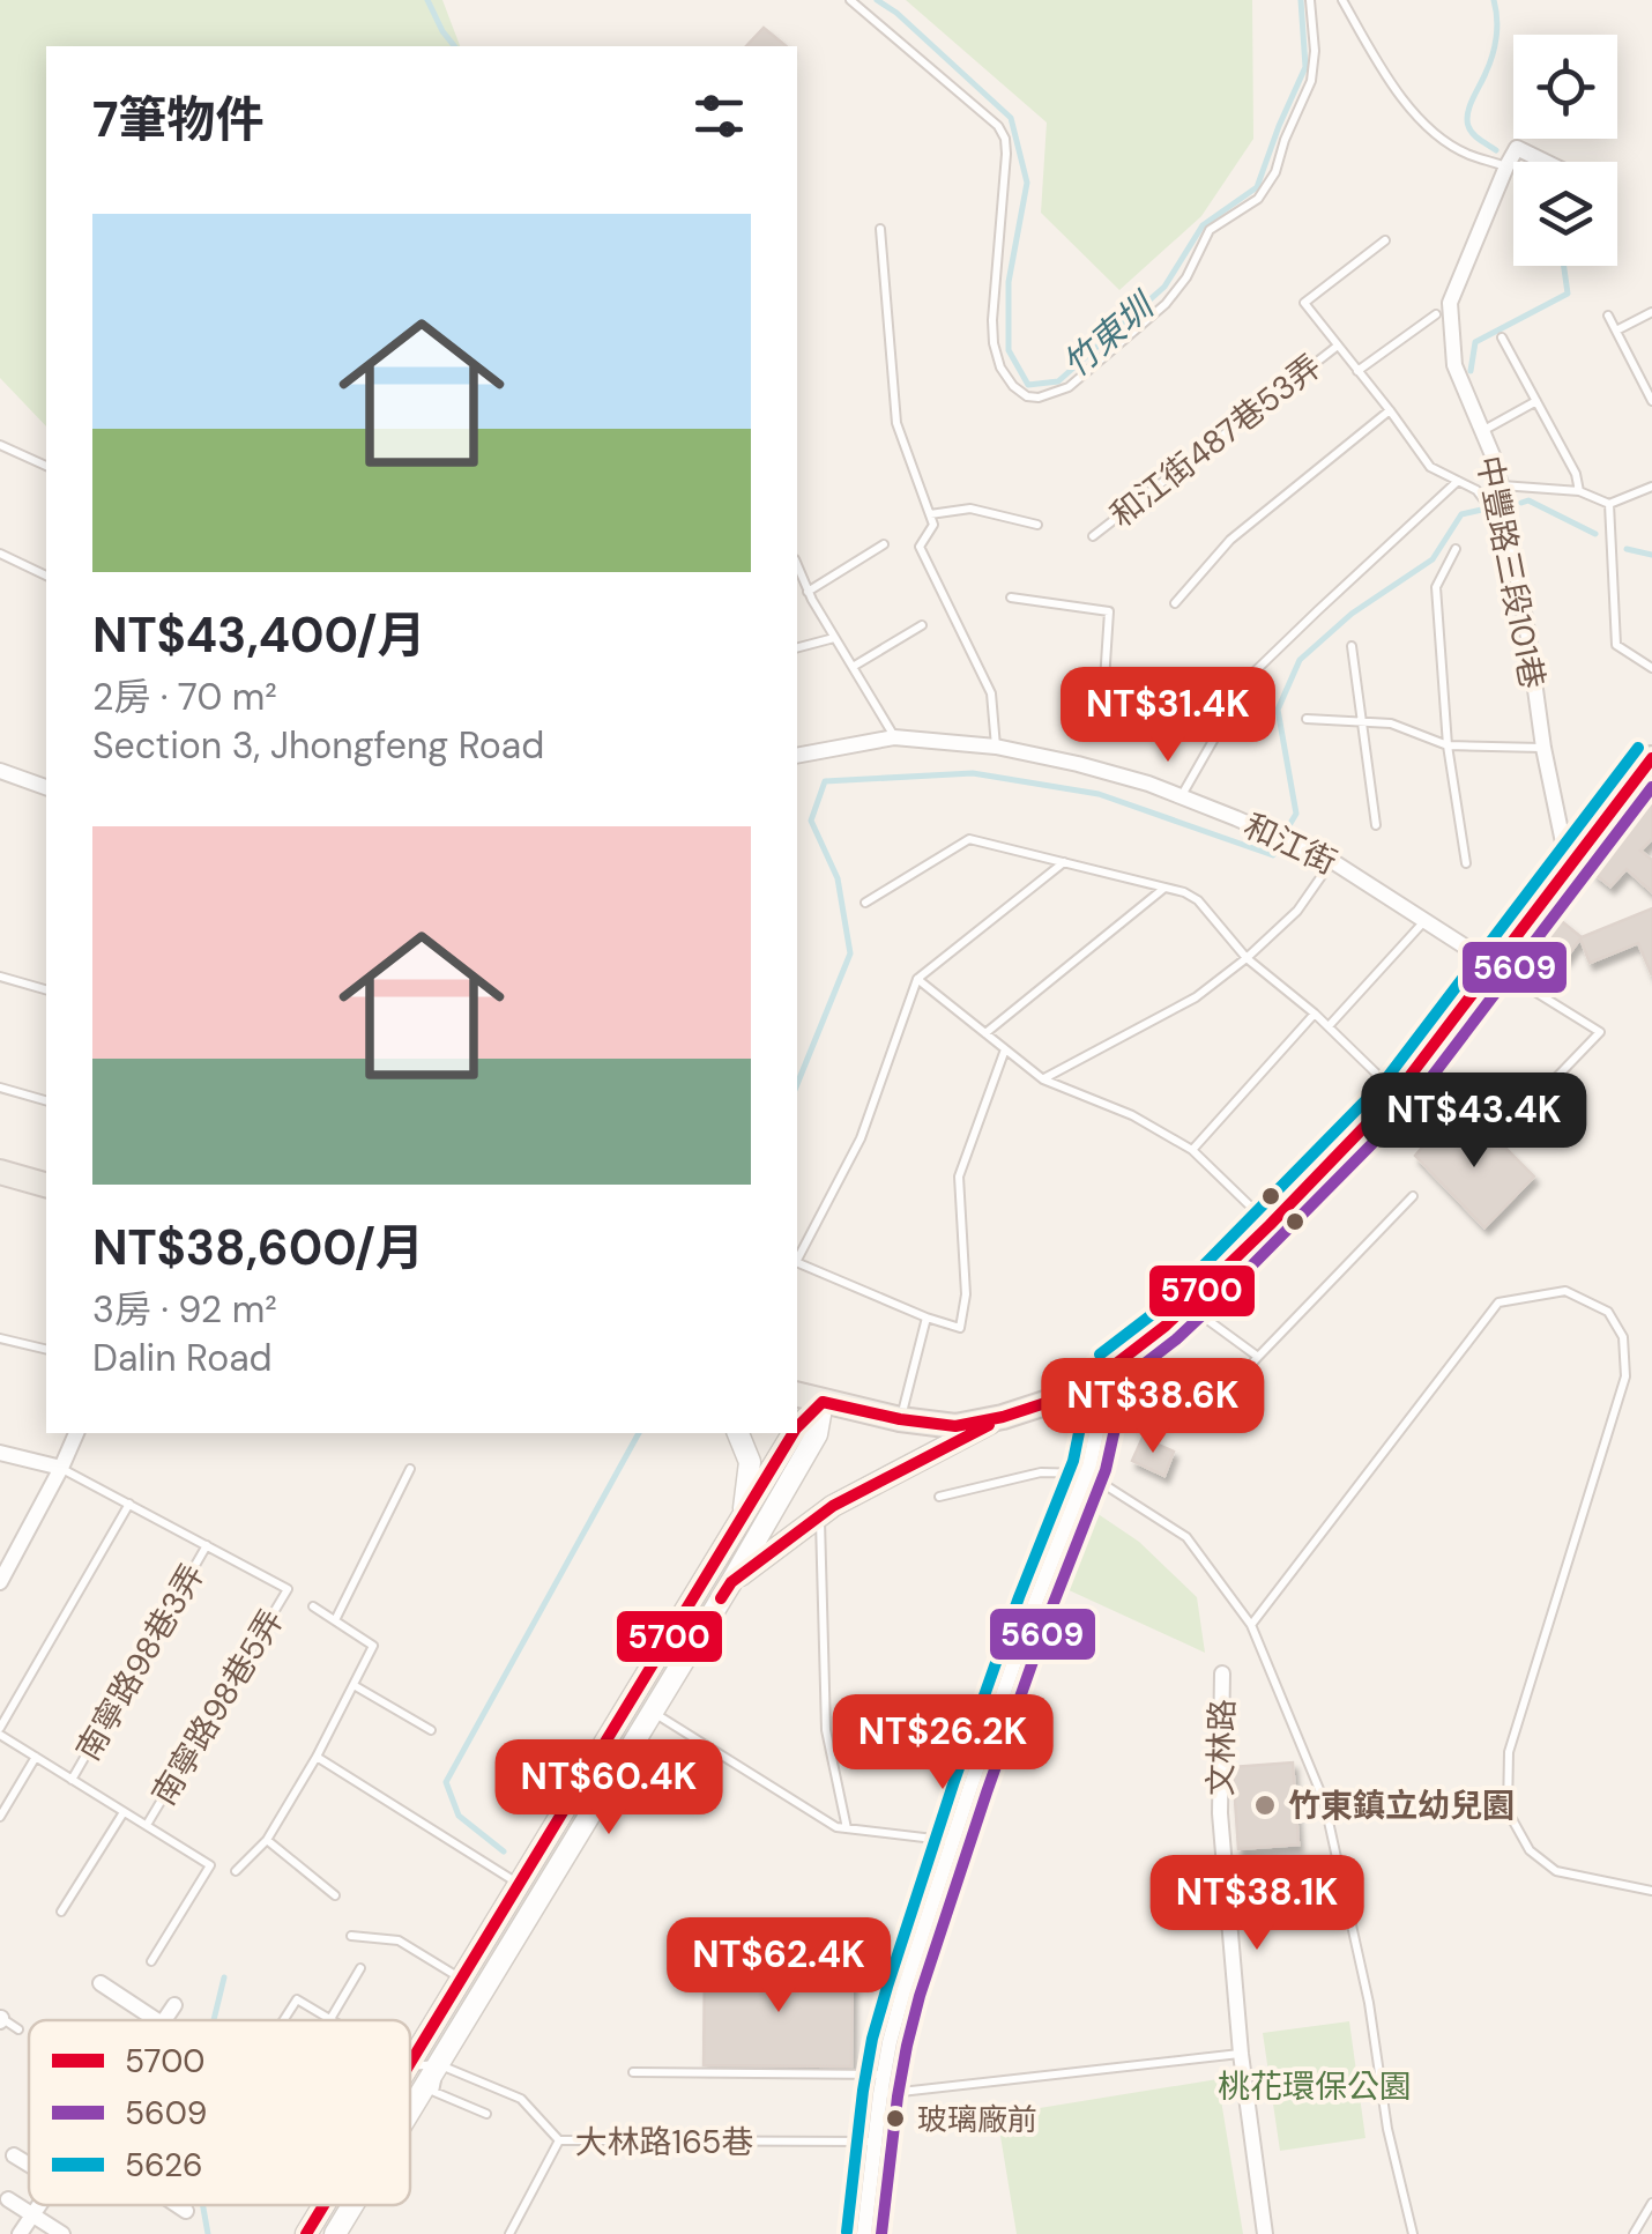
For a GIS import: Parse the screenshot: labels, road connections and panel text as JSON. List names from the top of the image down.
{
  "streets": {
    "street": ["中豐路三段101巷", "和江街", "文林路"],
    "lane": [
      "和江街487巷53弄",
      "南寧路98巷3弄",
      "南寧路98巷5弄",
      "大林路165巷"
    ]
  },
  "crossings": [
    ["南寧路98巷3弄", "南寧路98巷5弄"]
  ],
  "water": ["竹東圳"],
  "parks": ["桃花環保公園"],
  "places": ["竹東鎮立幼兒園", "玻璃廠前"],
  "lines": ["transit line 5626", "transit line 5700", "transit line 5609"],
  "legend": ["5700", "5609", "5626"],
  "page": {
    "heading": "7筆物件",
    "list": [
      {
        "name": "NT$43,400/月",
        "note": "2房 · 70 m² · Section 3, Jhongfeng Road"
      },
      {
        "name": "NT$38,600/月",
        "note": "3房 · 92 m² · Dalin Road"
      }
    ],
    "price": [
      "NT$31.4K",
      "NT$43.4K",
      "NT$38.6K",
      "NT$26.2K",
      "NT$60.4K",
      "NT$38.1K",
      "NT$62.4K"
    ]
  }
}
